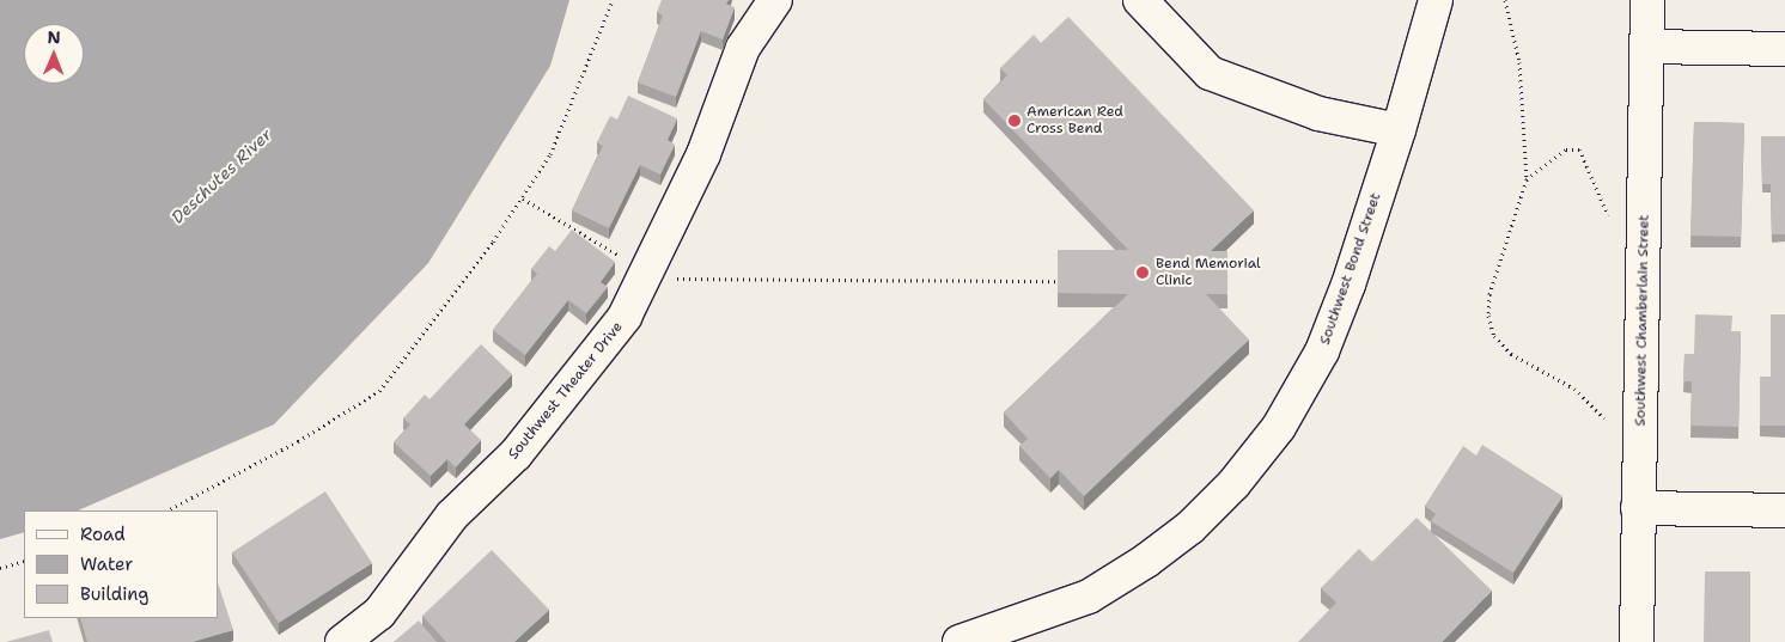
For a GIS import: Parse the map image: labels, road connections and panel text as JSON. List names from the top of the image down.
{
  "streets": {
    "street": ["Southwest Bond Street", "Southwest Chamberlain Street", "Southwest Theater Drive"]
  },
  "water": ["Deschutes River"],
  "places": ["American Red Cross Bend", "Bend Memorial Clinic"],
  "legend": ["Road", "Water", "Building"],
  "north": "top"
}
